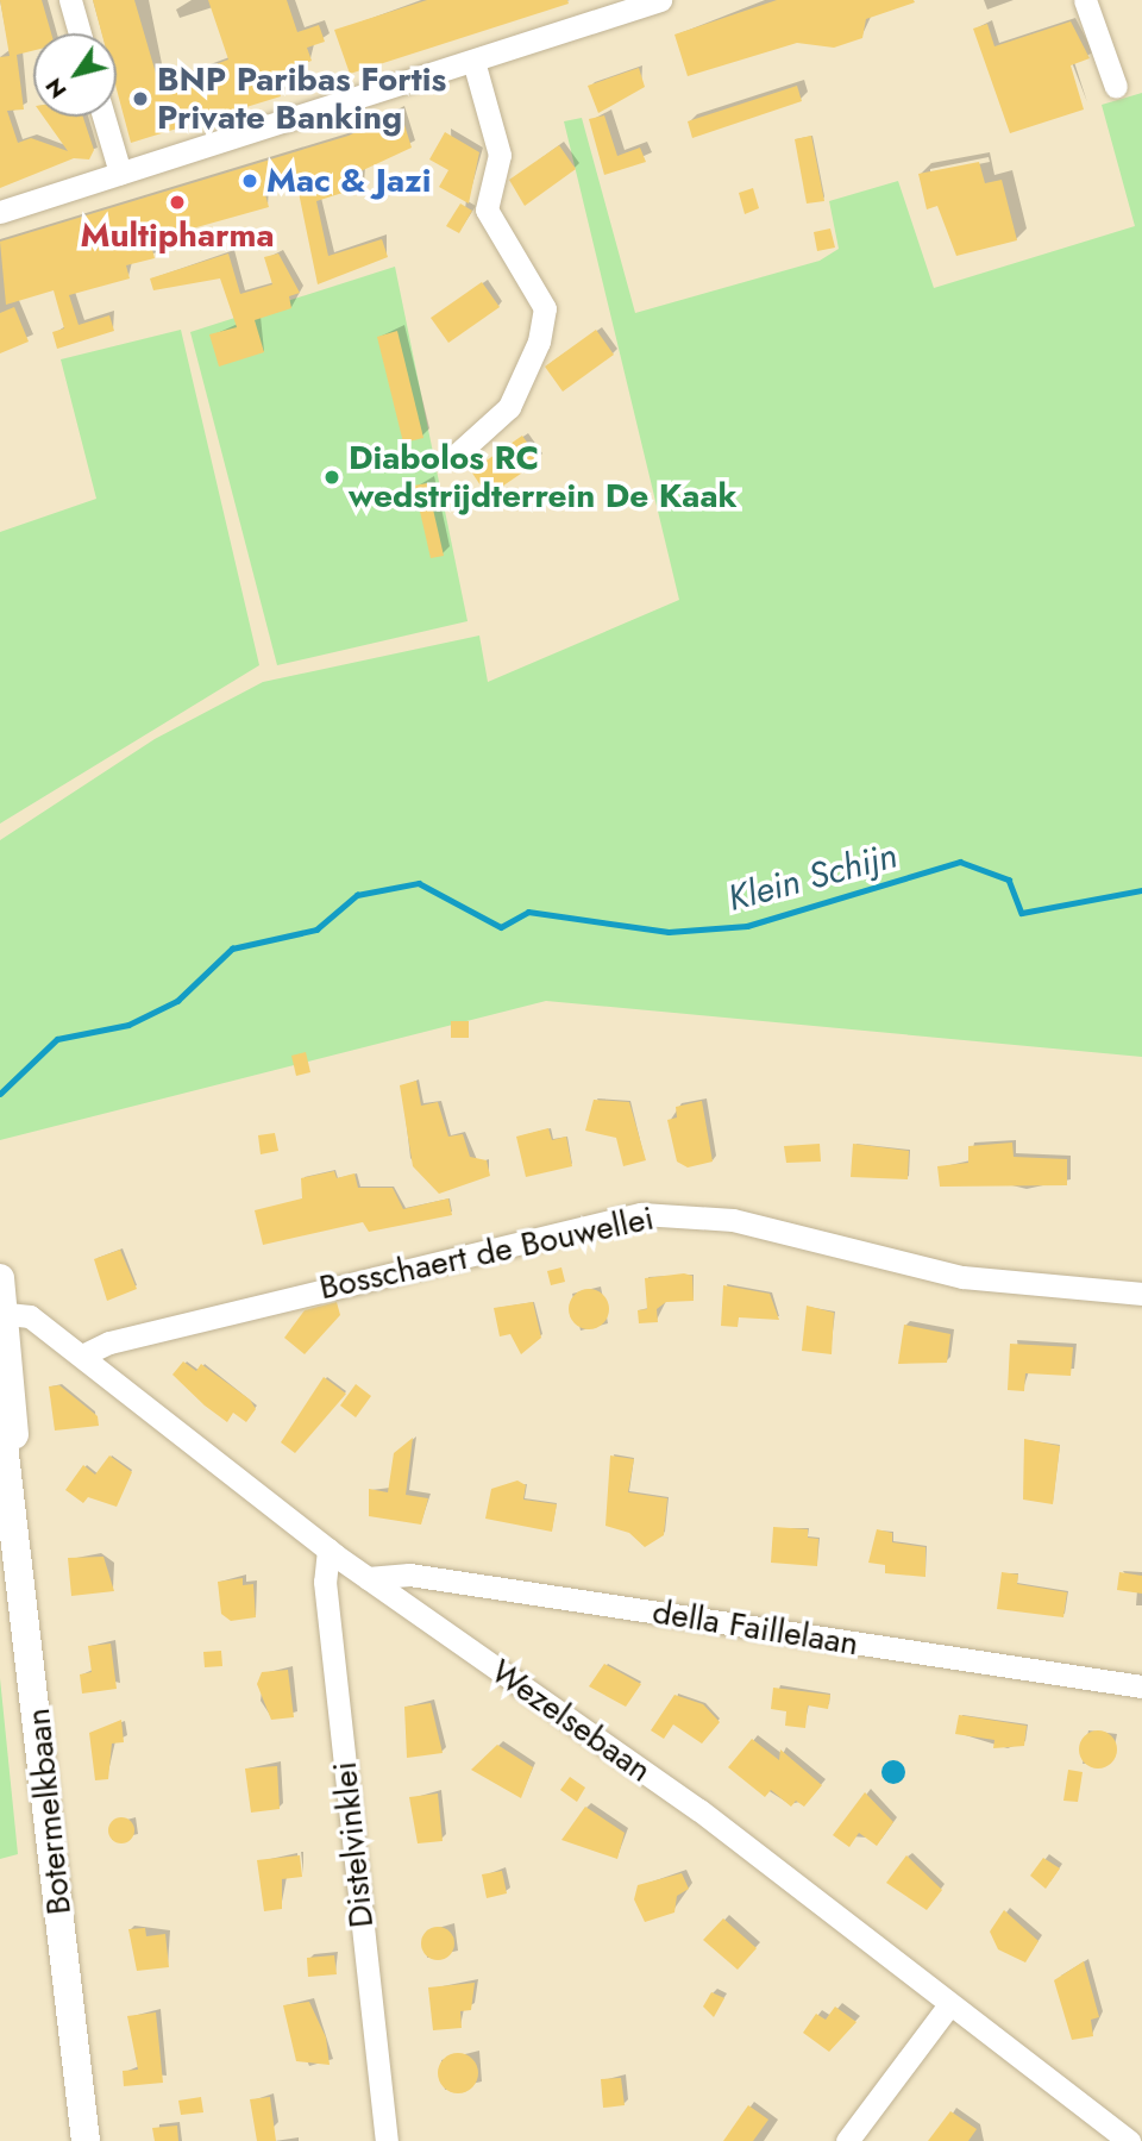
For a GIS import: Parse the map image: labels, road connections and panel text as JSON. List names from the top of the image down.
{
  "streets": {
    "main road": ["Botermelkbaan"],
    "street": [
      "Bosschaert de Bouwellei",
      "della Faillelaan",
      "Wezelsebaan",
      "Distelvinklei"
    ]
  },
  "crossings": [
    ["Bosschaert de Bouwellei", "Wezelsebaan"],
    ["della Faillelaan", "Wezelsebaan"],
    ["Wezelsebaan", "Botermelkbaan"],
    ["Wezelsebaan", "Distelvinklei"]
  ],
  "water": ["Klein Schijn"],
  "places": [
    "BNP Paribas Fortis Private Banking",
    "Mac & Jazi",
    "Multipharma",
    "Diabolos RC wedstrijdterrein De Kaak"
  ],
  "north": "bottom left"
}
